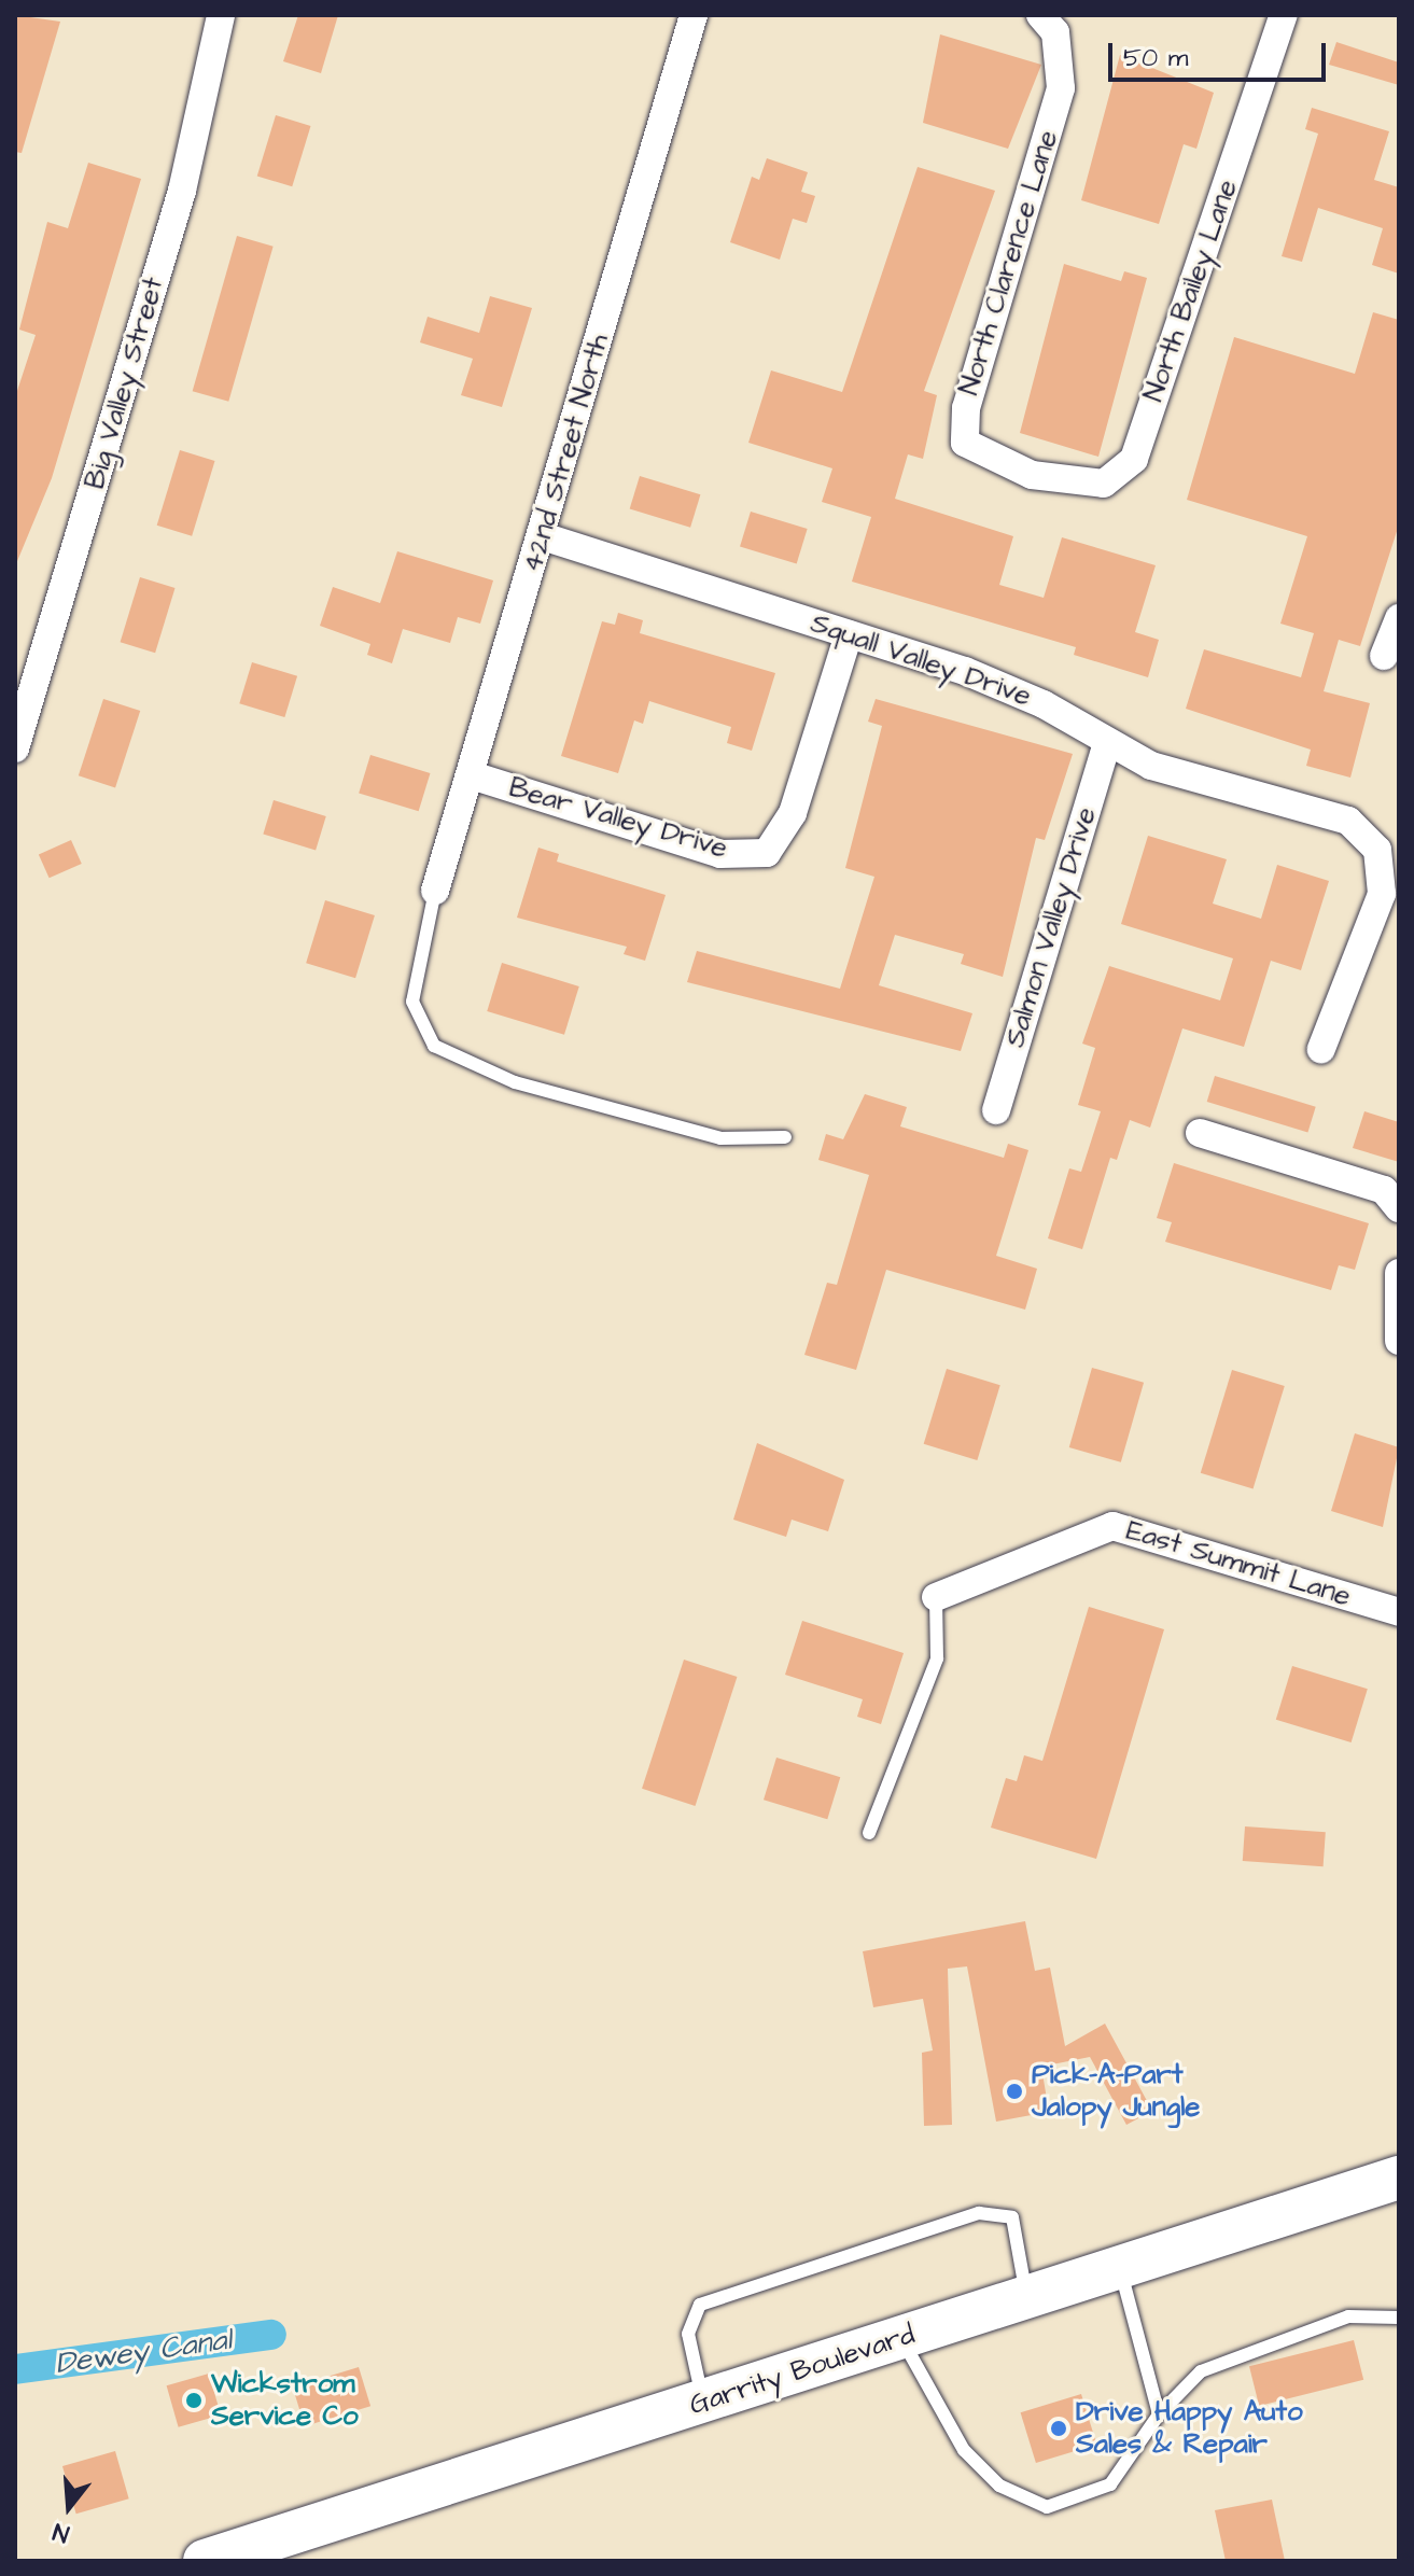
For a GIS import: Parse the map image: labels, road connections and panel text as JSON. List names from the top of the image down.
{
  "streets": {
    "main road": ["Garrity Boulevard"],
    "street": [
      "North Clarence Lane",
      "North Bailey Lane",
      "Big Valley Street",
      "42nd Street North",
      "Squall Valley Drive",
      "Bear Valley Drive",
      "Salmon Valley Drive",
      "East Summit Lane"
    ]
  },
  "crossings": [
    ["North Clarence Lane", "North Bailey Lane"],
    ["42nd Street North", "Squall Valley Drive"],
    ["42nd Street North", "Bear Valley Drive"],
    ["Squall Valley Drive", "Bear Valley Drive"],
    ["Squall Valley Drive", "Salmon Valley Drive"]
  ],
  "water": ["Dewey Canal"],
  "places": ["Pick-A-Part Jalopy Jungle", "Wickstrom Service Co", "Drive Happy Auto Sales & Repair"],
  "scale_bar": "50 m",
  "north": "bottom"
}
